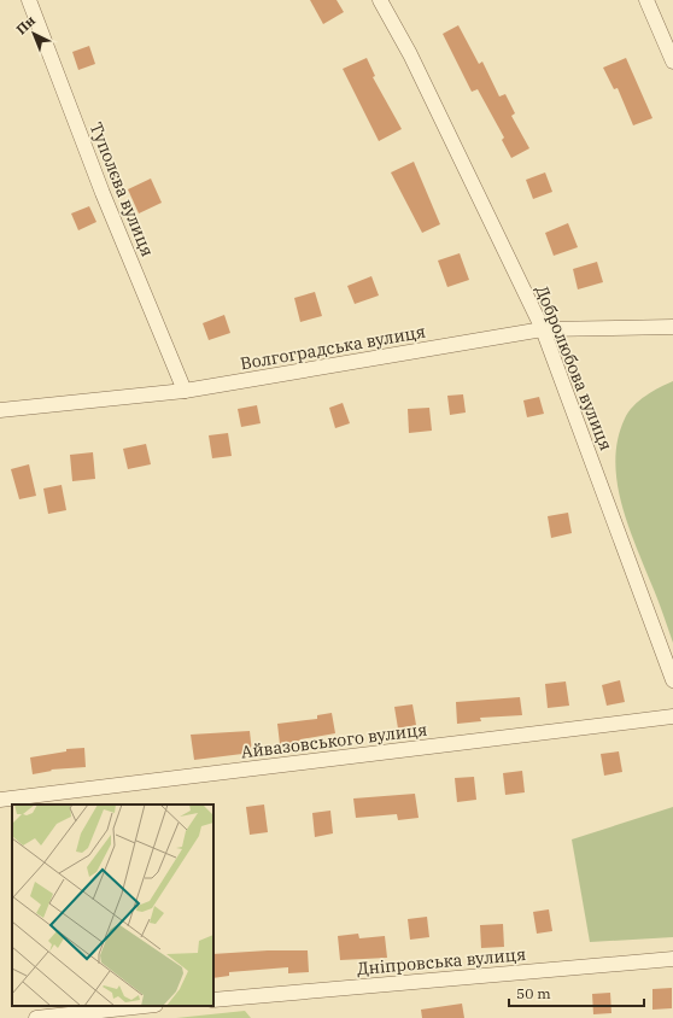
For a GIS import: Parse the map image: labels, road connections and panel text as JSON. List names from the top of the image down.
{
  "streets": {
    "street": [
      "Туполєва вулиця",
      "Волгоградська вулиця",
      "Добролюбова вулиця",
      "Айвазовського вулиця",
      "Дніпровська вулиця"
    ]
  },
  "crossings": [
    ["Туполєва вулиця", "Волгоградська вулиця"],
    ["Волгоградська вулиця", "Добролюбова вулиця"]
  ],
  "scale_bar": "50 m",
  "north": "top left"
}
